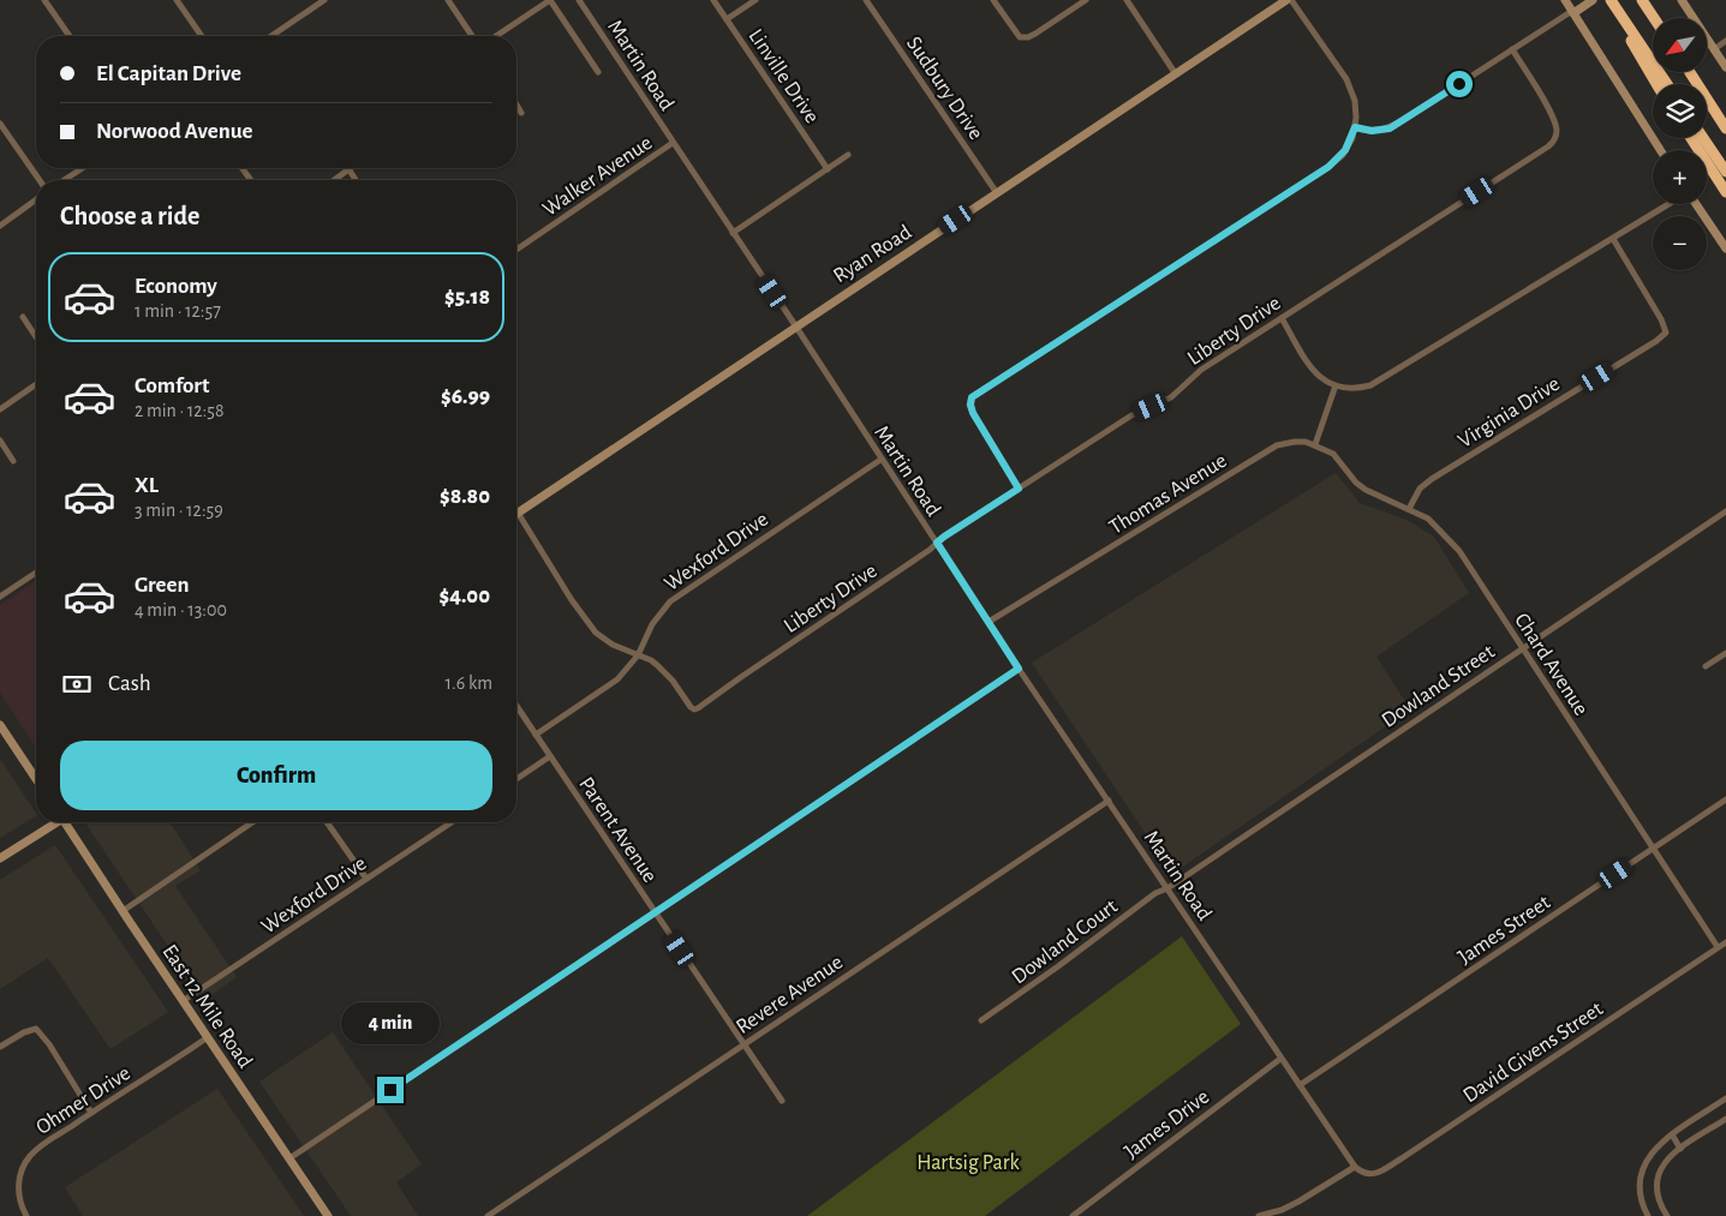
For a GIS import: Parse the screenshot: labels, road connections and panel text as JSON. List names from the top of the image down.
{
  "streets": {
    "main road": ["Ryan Road", "East 12 Mile Road"],
    "street": [
      "Martin Road",
      "Linville Drive",
      "Sudbury Drive",
      "Walker Avenue",
      "Liberty Drive",
      "Virginia Drive",
      "Thomas Avenue",
      "Wexford Drive",
      "Chard Avenue",
      "Dowland Street",
      "Parent Avenue",
      "James Street",
      "Dowland Court",
      "Revere Avenue",
      "David Givens Street",
      "Ohmer Drive",
      "James Drive"
    ]
  },
  "crossings": [
    ["Martin Road", "Walker Avenue"],
    ["Martin Road", "Ryan Road"],
    ["Martin Road", "Liberty Drive"],
    ["Martin Road", "Thomas Avenue"],
    ["Martin Road", "Wexford Drive"],
    ["Martin Road", "Dowland Street"],
    ["Martin Road", "James Street"],
    ["Martin Road", "Dowland Court"],
    ["Martin Road", "Revere Avenue"],
    ["Martin Road", "David Givens Street"],
    ["Martin Road", "James Drive"],
    ["Sudbury Drive", "Ryan Road"],
    ["Liberty Drive", "Wexford Drive"],
    ["Virginia Drive", "Chard Avenue"],
    ["Thomas Avenue", "Chard Avenue"],
    ["Wexford Drive", "Parent Avenue"],
    ["Wexford Drive", "East 12 Mile Road"],
    ["Chard Avenue", "Dowland Street"],
    ["Chard Avenue", "James Street"],
    ["Chard Avenue", "David Givens Street"],
    ["Dowland Street", "Dowland Court"],
    ["Parent Avenue", "Revere Avenue"],
    ["East 12 Mile Road", "Ohmer Drive"]
  ],
  "parks": ["Hartsig Park"],
  "north": "bottom left",
  "page": {
    "map_buttons": ["+", "−"],
    "banner": ["El Capitan Drive", "Norwood Avenue"],
    "heading": "Choose a ride",
    "list": [
      {
        "name": "Economy",
        "note": "1 min · 12:57",
        "value": "$5.18"
      },
      {
        "name": "Comfort",
        "note": "2 min · 12:58",
        "value": "$6.99"
      },
      {
        "name": "XL",
        "note": "3 min · 12:59",
        "value": "$8.80"
      },
      {
        "name": "Green",
        "note": "4 min · 13:00",
        "value": "$4.00"
      }
    ],
    "pay": ["Cash", "1.6 km"],
    "buttons": "Confirm",
    "bubble": "4 min"
  }
}
